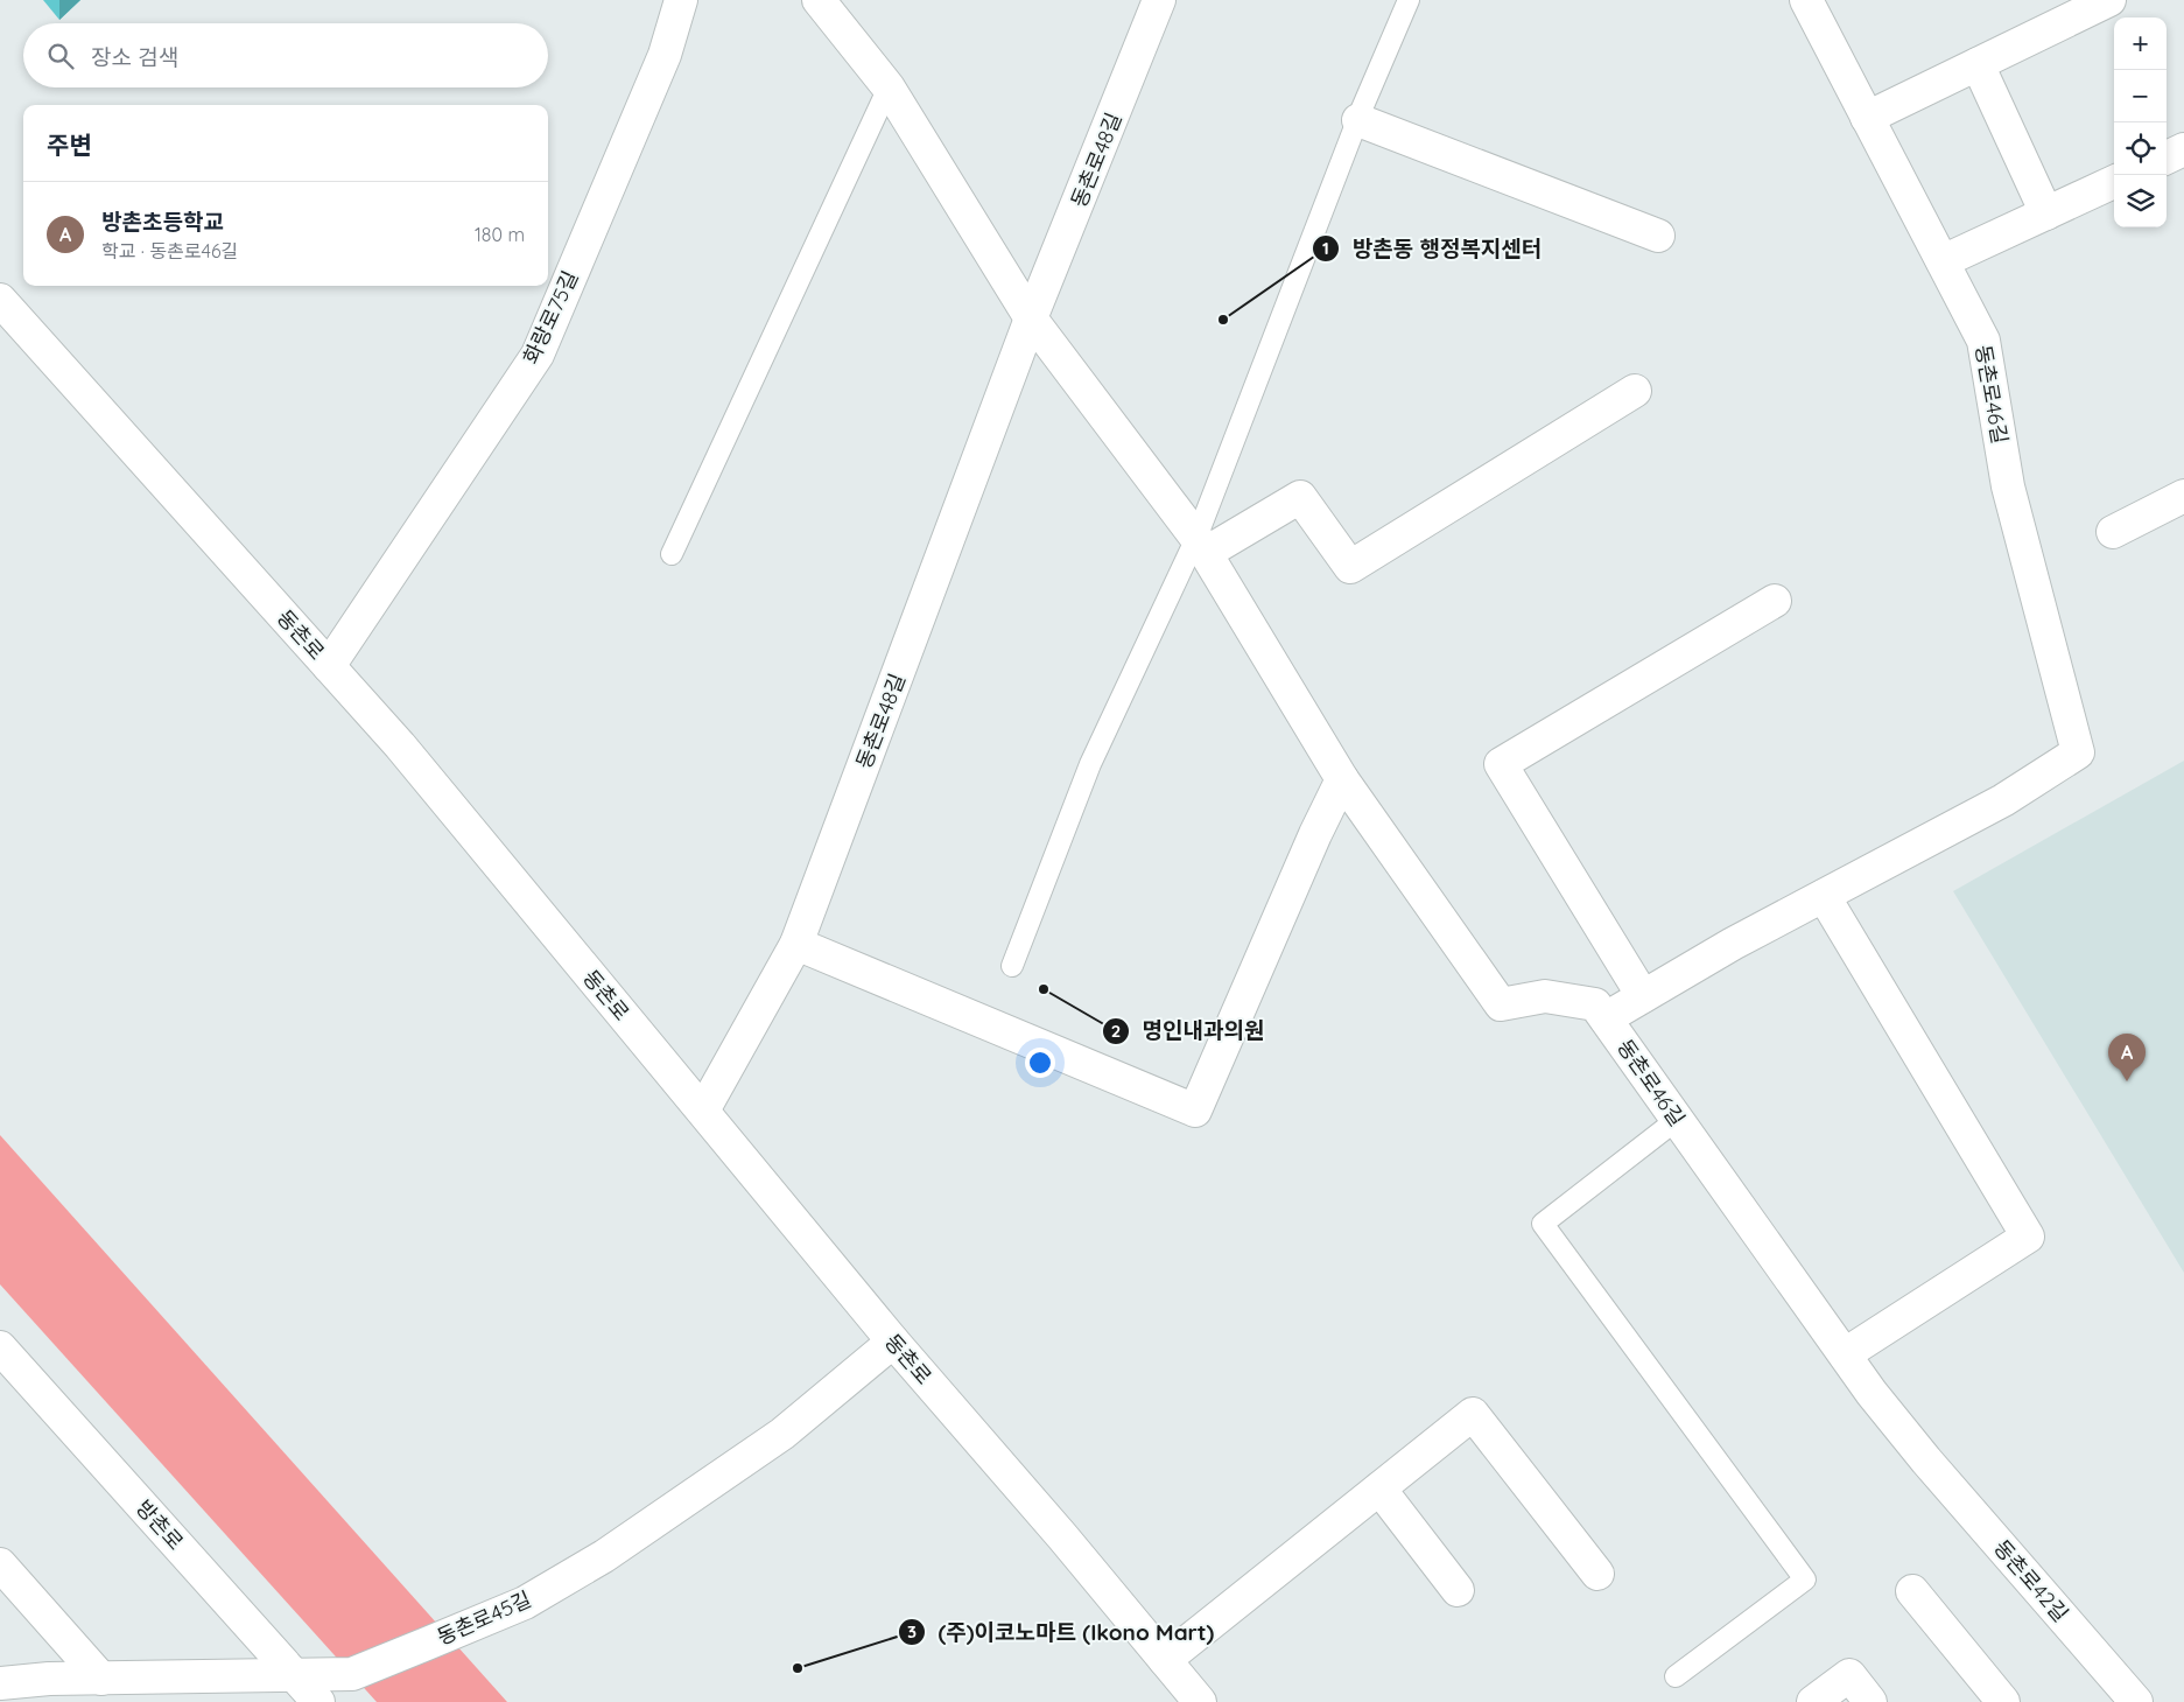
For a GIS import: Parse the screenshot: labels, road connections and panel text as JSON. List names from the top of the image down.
{
  "streets": {
    "street": [
      "동촌로48길",
      "화랑로75길",
      "동촌로46길",
      "동촌로",
      "방촌로",
      "동촌로42길",
      "동촌로45길"
    ]
  },
  "crossings": [
    ["동촌로48길", "동촌로"],
    ["화랑로75길", "동촌로"],
    ["동촌로46길", "동촌로42길"],
    ["동촌로", "동촌로45길"],
    ["방촌로", "동촌로45길"]
  ],
  "places": ["방촌동 행정복지센터", "명인내과의원", "(주)이코노마트 (Ikono Mart)"],
  "page": {
    "map_buttons": ["+", "−"],
    "search": "장소 검색",
    "heading": "주변",
    "list": [
      {
        "mark": "A",
        "name": "방촌초등학교",
        "note": "학교 · 동촌로46길",
        "value": "180 m"
      }
    ],
    "pins": "A"
  }
}
